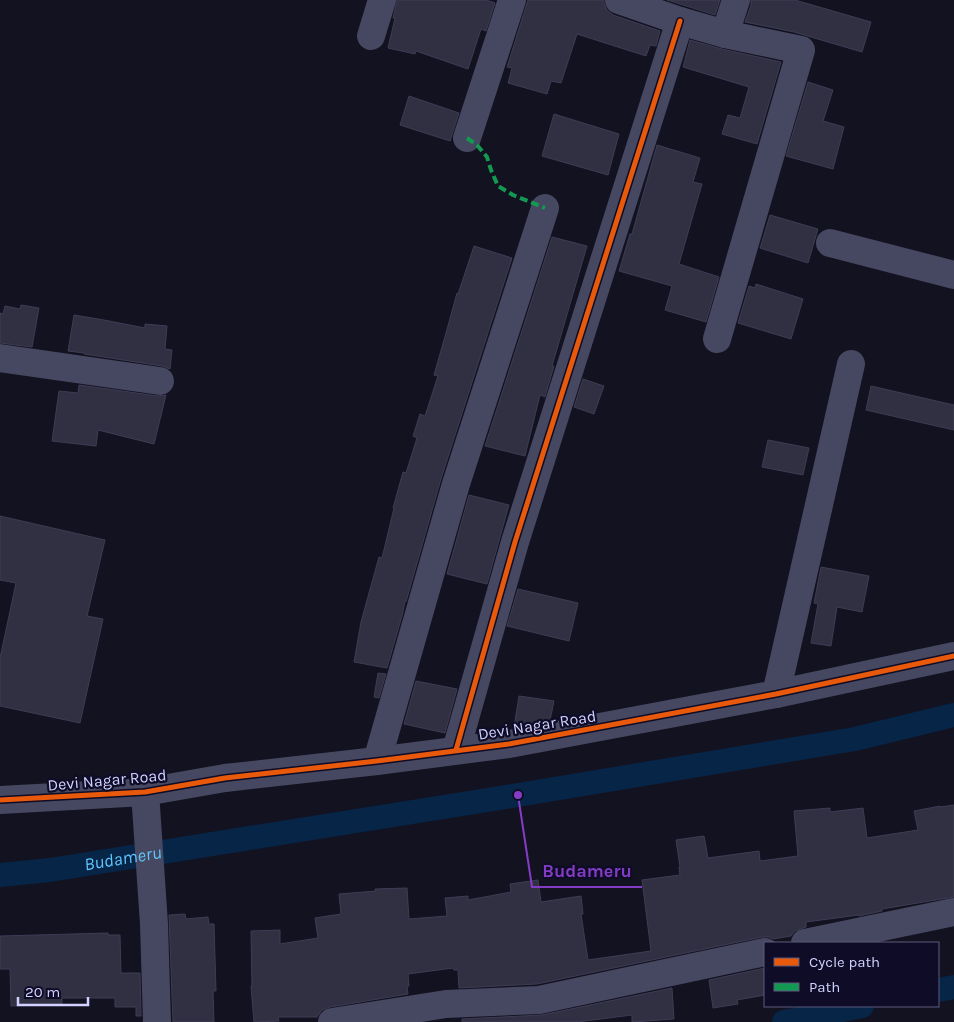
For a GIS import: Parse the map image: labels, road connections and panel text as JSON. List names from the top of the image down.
{
  "streets": {
    "street": ["Devi Nagar Road"]
  },
  "water": ["Budameru"],
  "places": ["Budameru"],
  "legend": ["Cycle path", "Path"],
  "scale_bar": "20 m"
}
